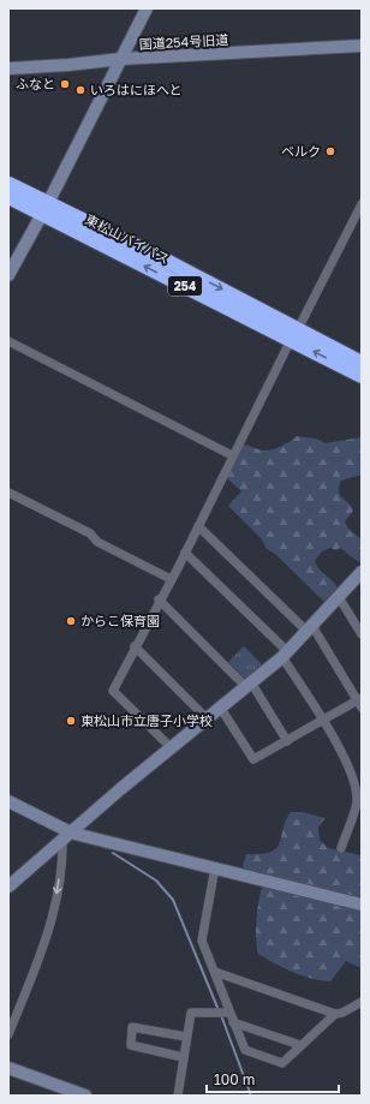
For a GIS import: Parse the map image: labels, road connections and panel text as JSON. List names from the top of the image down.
{
  "streets": {
    "highway": ["東松山バイパス", "254"],
    "street": ["国道254号旧道"]
  },
  "places": [
    "ふなと",
    "いろはにほへと",
    "ベルク",
    "からこ保育園",
    "東松山市立唐子小学校"
  ],
  "scale_bar": "100 m"
}
